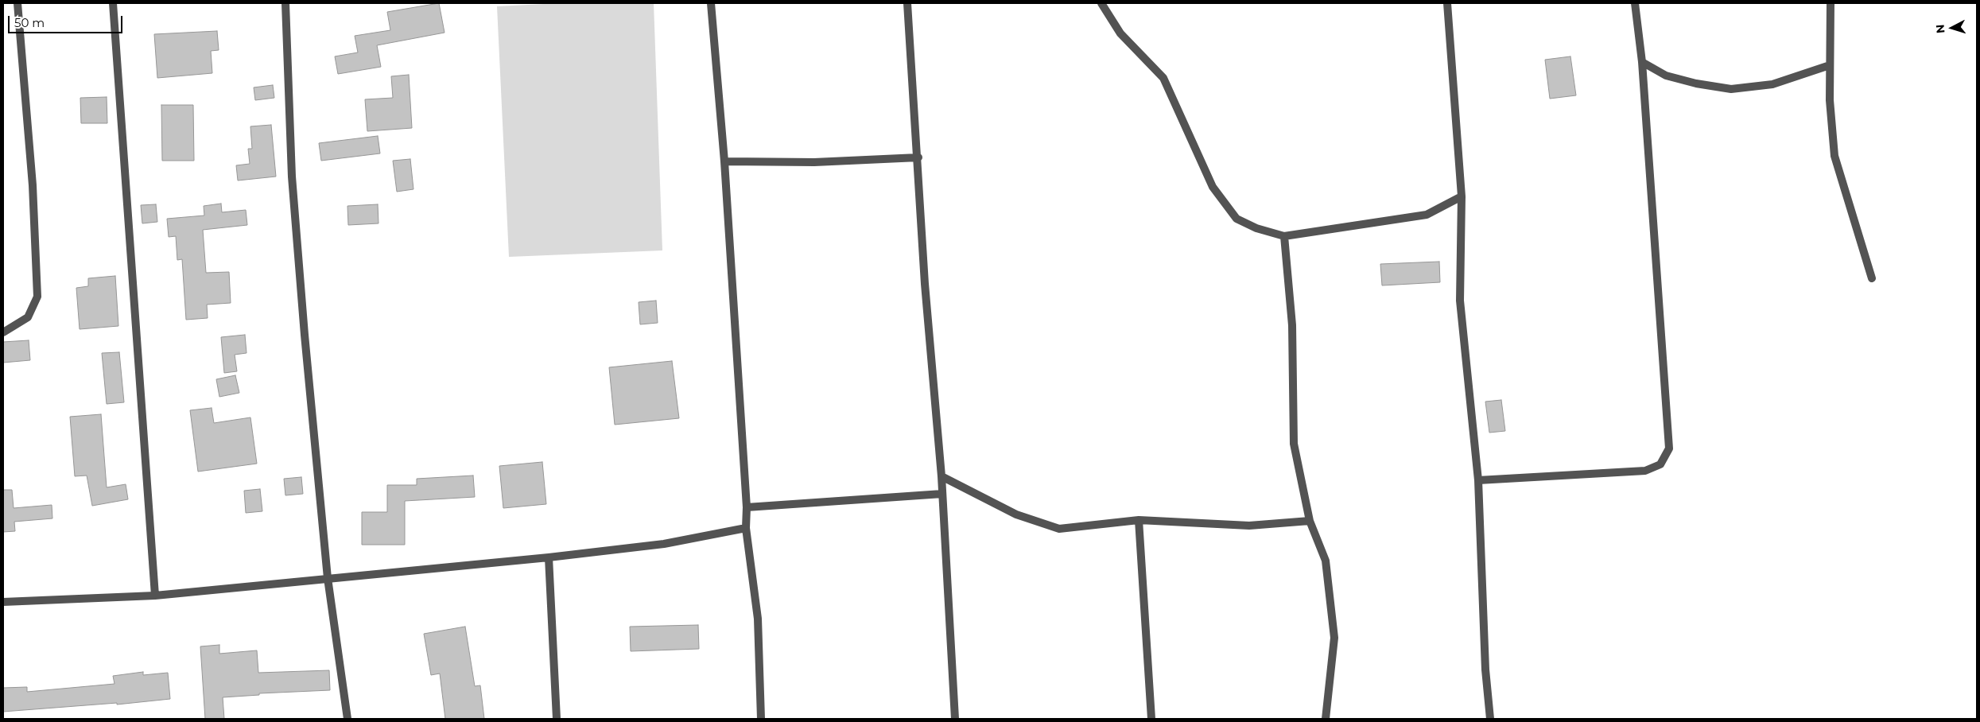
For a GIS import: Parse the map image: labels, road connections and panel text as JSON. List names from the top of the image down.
{
  "scale_bar": "50 m",
  "north": "left"
}
